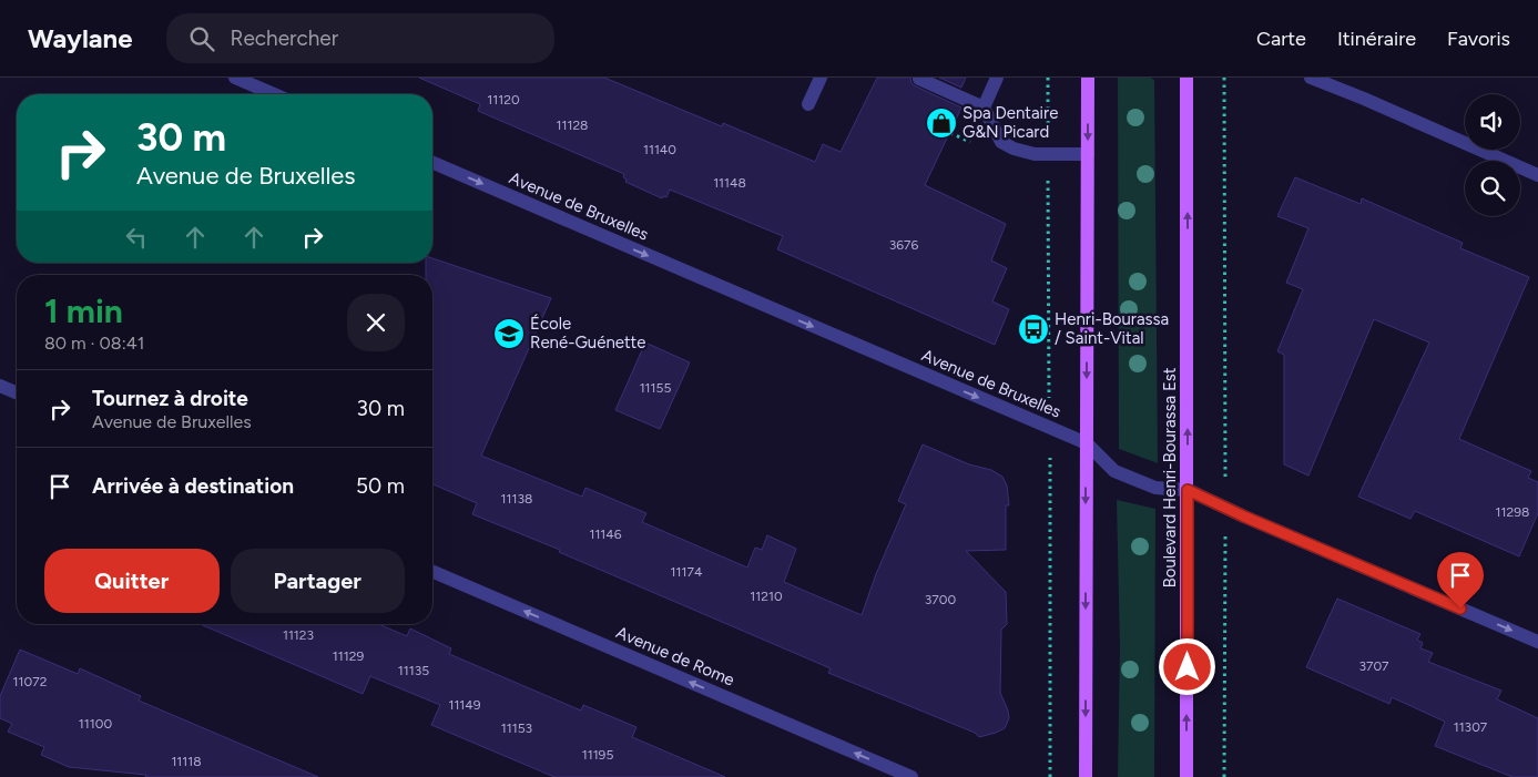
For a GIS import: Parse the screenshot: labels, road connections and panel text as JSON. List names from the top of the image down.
{
  "streets": {
    "main road": ["Boulevard Henri-Bourassa Est"],
    "street": ["Avenue de Bruxelles", "Avenue de Rome"]
  },
  "crossings": [
    ["Avenue de Bruxelles", "Boulevard Henri-Bourassa Est"]
  ],
  "one_way": ["Avenue de Bruxelles", "Avenue de Rome"],
  "places": {
    "shop": ["Spa Dentaire G&N Picard"],
    "bus stop": ["Henri-Bourassa / Saint-Vital"],
    "school or university": ["École René-Guénette"]
  },
  "house_numbers": [
    "11120",
    "11128",
    "11140",
    "11148",
    "3676",
    "11155",
    "11138",
    "11298",
    "11146",
    "11174",
    "11210",
    "3700",
    "11123",
    "11129",
    "3707",
    "11135",
    "11072",
    "11149",
    "11100",
    "11307",
    "11153",
    "11195",
    "11118"
  ],
  "page": {
    "header": "Waylane",
    "search": "Rechercher",
    "nav": ["Carte", "Itinéraire", "Favoris"],
    "turn": ["30 m", "Avenue de Bruxelles"],
    "heading": ["1 min", "80 m · 08:41"],
    "list": [
      {
        "name": "Tournez à droite",
        "note": "Avenue de Bruxelles",
        "value": "30 m"
      },
      {
        "name": "Arrivée à destination",
        "value": "50 m"
      }
    ],
    "buttons": ["Quitter", "Partager"]
  }
}
